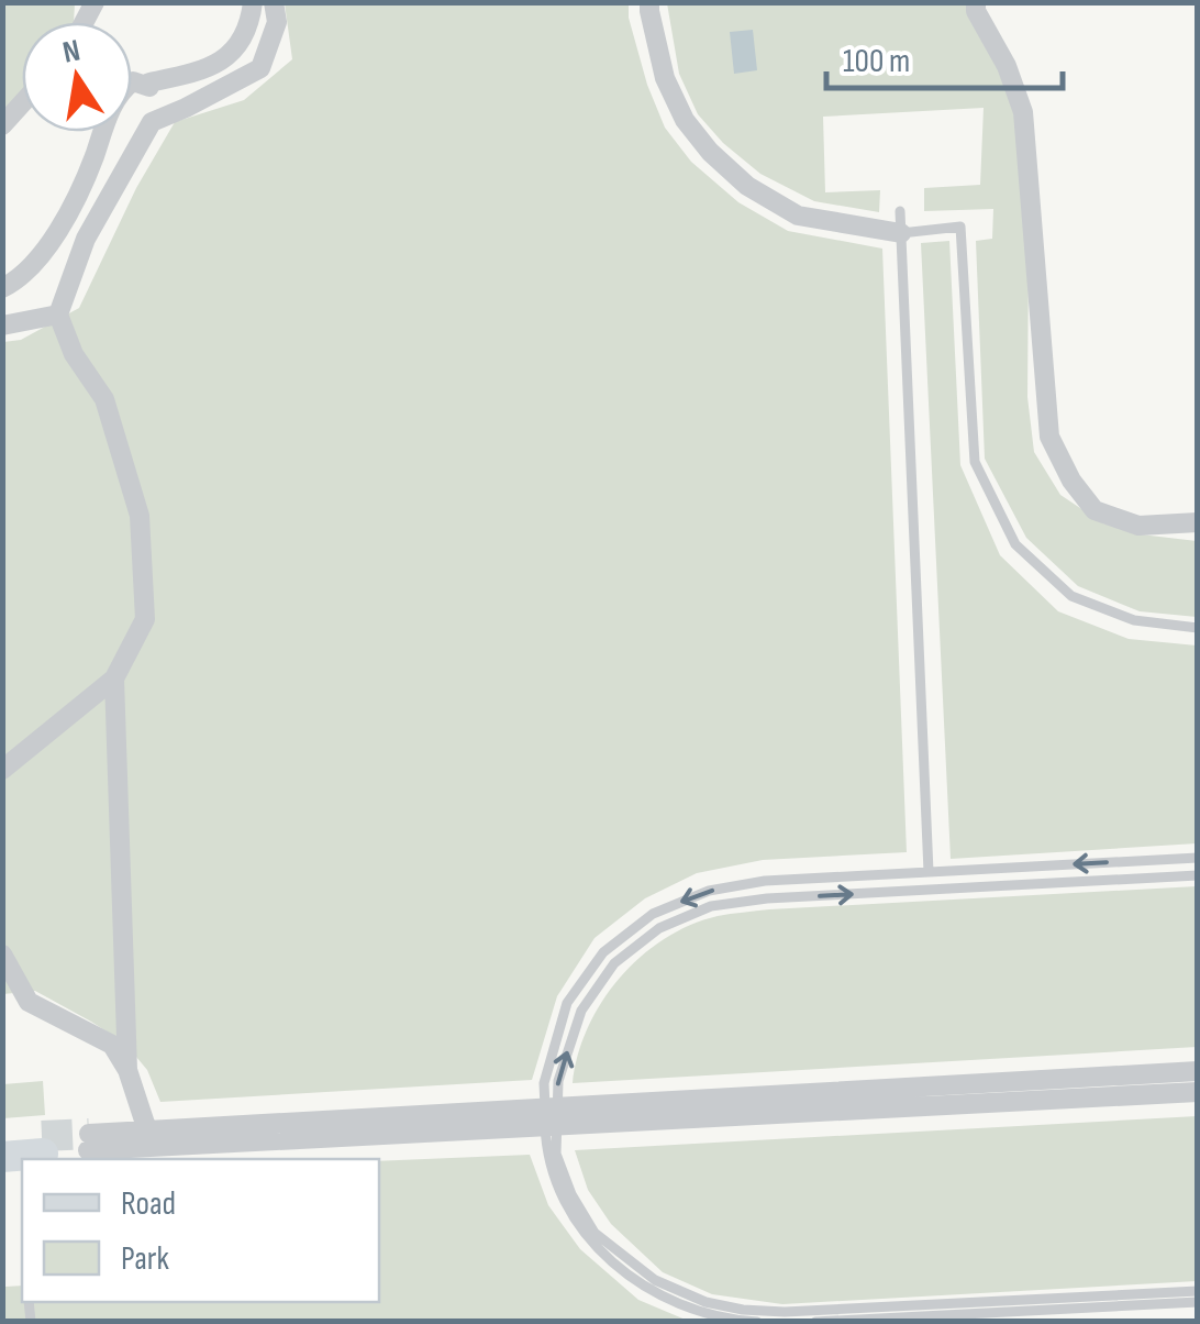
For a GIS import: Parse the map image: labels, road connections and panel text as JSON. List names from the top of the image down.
{
  "legend": ["Road", "Park"],
  "scale_bar": "100 m",
  "north": "top"
}
